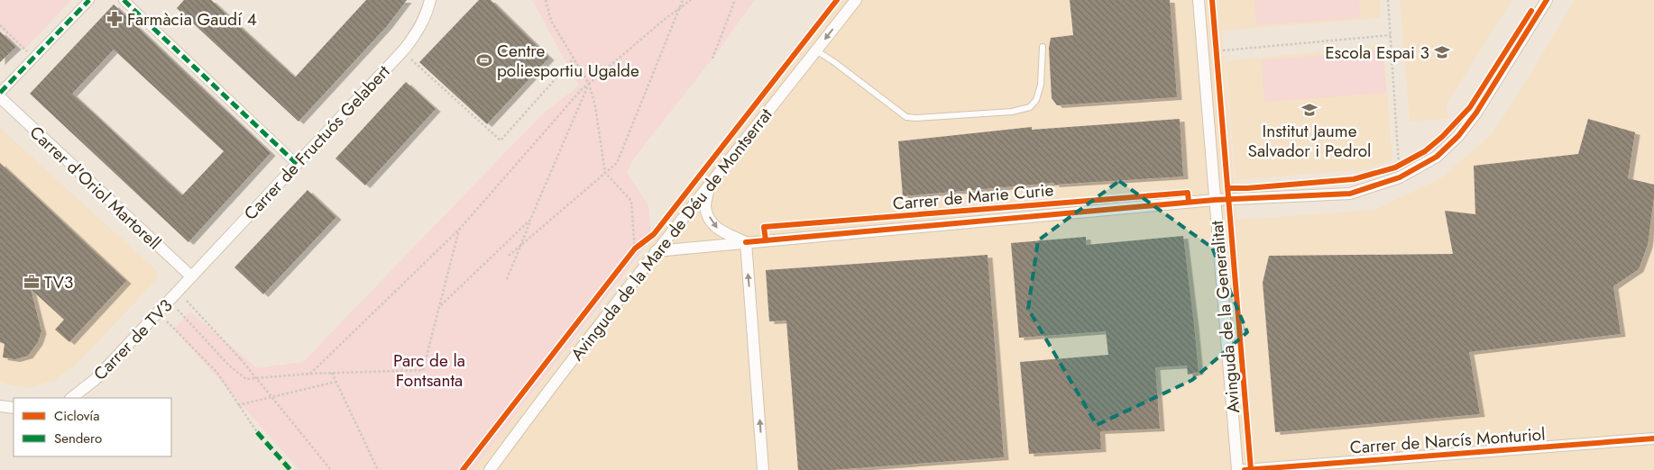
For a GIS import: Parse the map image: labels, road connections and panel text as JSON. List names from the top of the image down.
{
  "streets": {
    "street": [
      "Carrer de Fructuós Gelabert",
      "Carrer d'Oriol Martorell",
      "Carrer de Marie Curie",
      "Avinguda de la Mare de Déu de Montserrat",
      "Avinguda de la Generalitat",
      "Carrer de TV3",
      "Carrer de Narcís Monturiol"
    ]
  },
  "crossings": [
    ["Carrer de Fructuós Gelabert", "Carrer d'Oriol Martorell"],
    ["Carrer de Fructuós Gelabert", "Carrer de TV3"],
    ["Carrer d'Oriol Martorell", "Carrer de TV3"],
    ["Carrer de Marie Curie", "Avinguda de la Mare de Déu de Montserrat"],
    ["Carrer de Marie Curie", "Avinguda de la Generalitat"]
  ],
  "parks": ["Parc de la Fontsanta"],
  "places": {
    "pharmacy": ["Farmàcia Gaudí 4"],
    "school or university": ["Escola Espai 3", "Institut Jaume Salvador i Pedrol"],
    "sports": ["Centre poliesportiu Ugalde"],
    "office": ["TV3"]
  },
  "legend": ["Ciclovía", "Sendero"]
}
